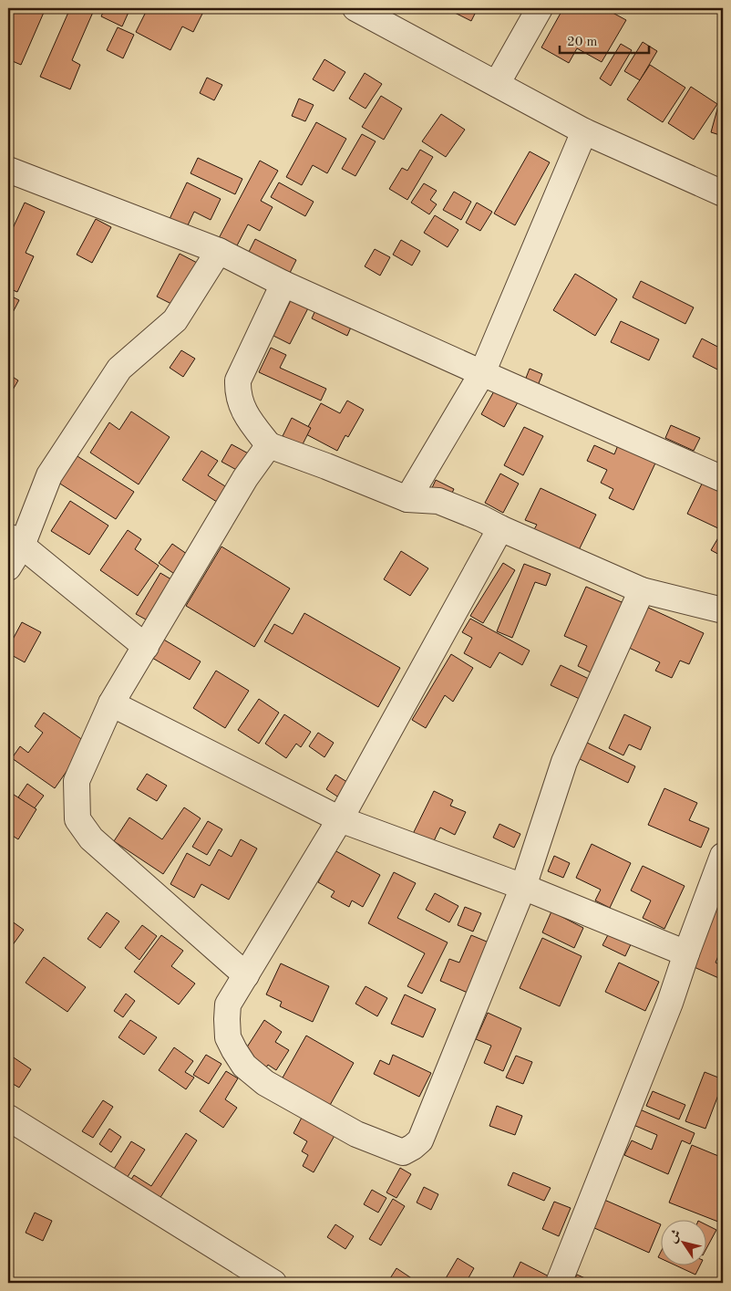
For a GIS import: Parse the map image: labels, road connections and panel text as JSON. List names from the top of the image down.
{
  "scale_bar": "20 m",
  "north": "top left"
}
